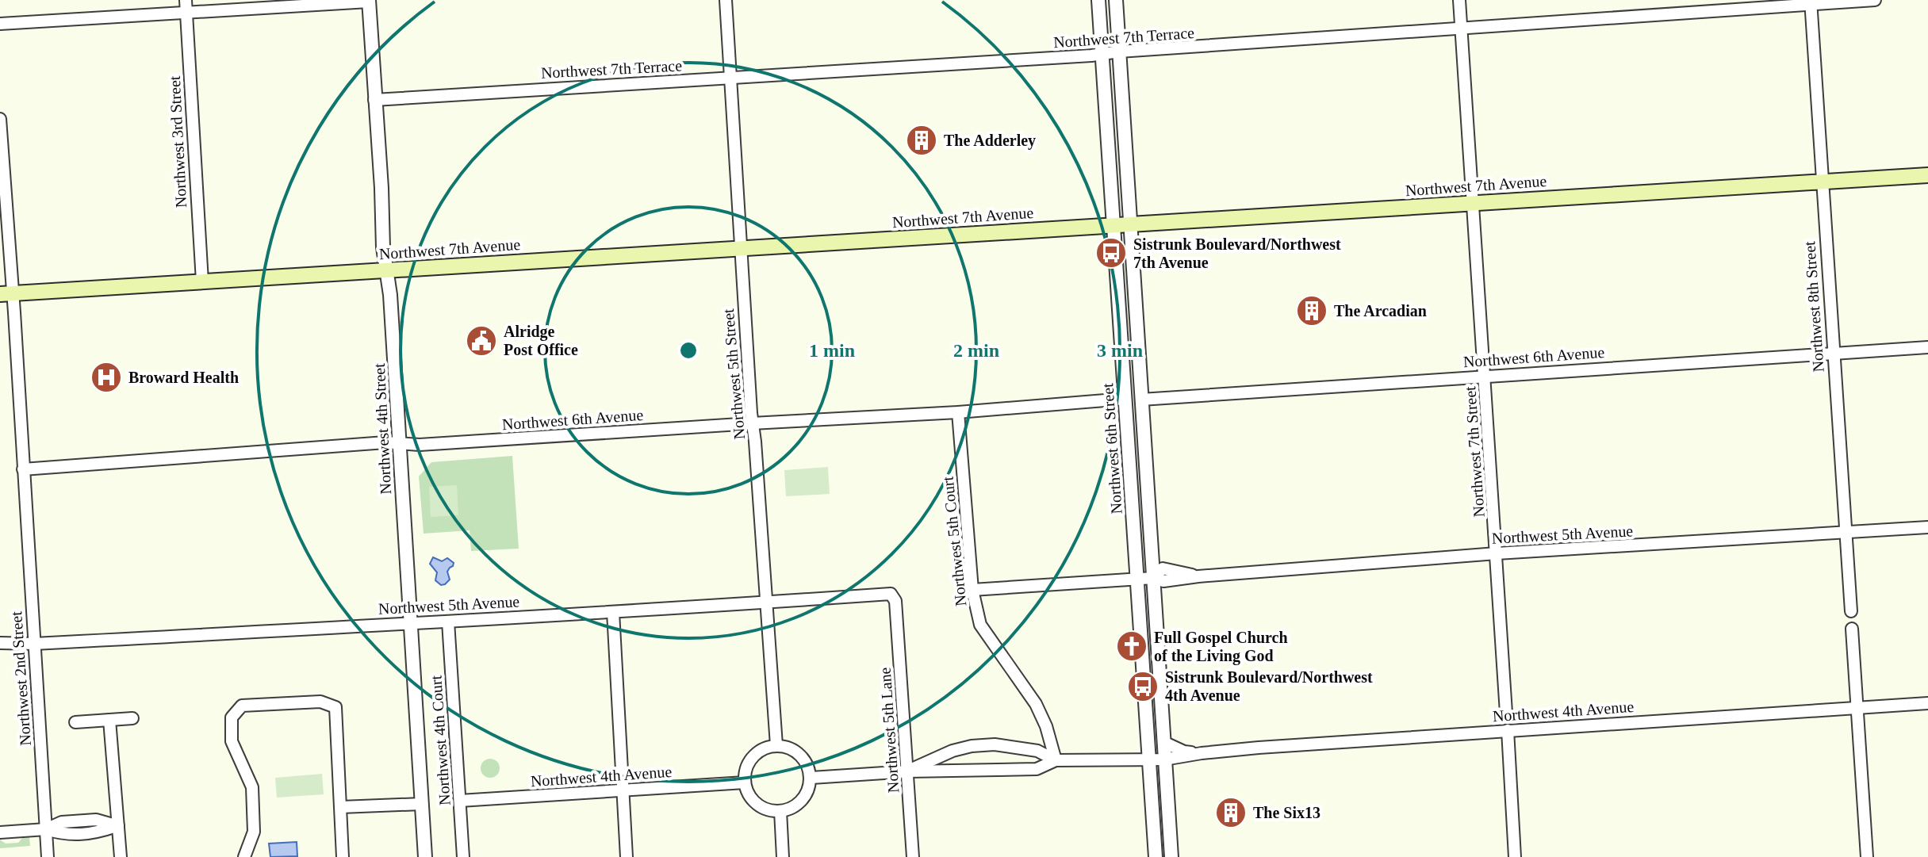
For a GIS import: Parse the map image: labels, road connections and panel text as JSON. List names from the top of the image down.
{
  "streets": {
    "main road": ["Northwest 7th Avenue"],
    "street": [
      "Northwest 7th Terrace",
      "Northwest 3rd Street",
      "Northwest 8th Street",
      "Northwest 6th Avenue",
      "Northwest 5th Street",
      "Northwest 4th Street",
      "Northwest 6th Street",
      "Northwest 7th Street",
      "Northwest 5th Avenue",
      "Northwest 5th Court",
      "Northwest 2nd Street",
      "Northwest 4th Avenue",
      "Northwest 5th Lane",
      "Northwest 4th Court"
    ]
  },
  "crossings": [
    ["Northwest 7th Terrace", "Northwest 8th Street"],
    ["Northwest 7th Terrace", "Northwest 5th Street"],
    ["Northwest 7th Terrace", "Northwest 4th Street"],
    ["Northwest 7th Terrace", "Northwest 6th Street"],
    ["Northwest 7th Terrace", "Northwest 7th Street"],
    ["Northwest 3rd Street", "Northwest 7th Avenue"],
    ["Northwest 7th Avenue", "Northwest 8th Street"],
    ["Northwest 7th Avenue", "Northwest 5th Street"],
    ["Northwest 7th Avenue", "Northwest 4th Street"],
    ["Northwest 7th Avenue", "Northwest 6th Street"],
    ["Northwest 7th Avenue", "Northwest 7th Street"],
    ["Northwest 7th Avenue", "Northwest 2nd Street"],
    ["Northwest 8th Street", "Northwest 6th Avenue"],
    ["Northwest 8th Street", "Northwest 5th Avenue"],
    ["Northwest 6th Avenue", "Northwest 5th Street"],
    ["Northwest 6th Avenue", "Northwest 4th Street"],
    ["Northwest 6th Avenue", "Northwest 6th Street"],
    ["Northwest 6th Avenue", "Northwest 7th Street"],
    ["Northwest 6th Avenue", "Northwest 5th Court"],
    ["Northwest 6th Avenue", "Northwest 2nd Street"],
    ["Northwest 5th Street", "Northwest 5th Avenue"],
    ["Northwest 5th Street", "Northwest 4th Avenue"],
    ["Northwest 4th Street", "Northwest 5th Avenue"],
    ["Northwest 6th Street", "Northwest 5th Avenue"],
    ["Northwest 6th Street", "Northwest 4th Avenue"],
    ["Northwest 7th Street", "Northwest 5th Avenue"],
    ["Northwest 5th Avenue", "Northwest 5th Court"],
    ["Northwest 5th Avenue", "Northwest 2nd Street"],
    ["Northwest 5th Avenue", "Northwest 5th Lane"],
    ["Northwest 5th Avenue", "Northwest 4th Court"],
    ["Northwest 5th Court", "Northwest 4th Avenue"],
    ["Northwest 4th Avenue", "Northwest 5th Lane"],
    ["Northwest 4th Avenue", "Northwest 4th Court"]
  ],
  "places": {
    "building": ["The Adderley", "The Arcadian", "The Six13"],
    "bus stop": ["Sistrunk Boulevard/Northwest 7th Avenue", "Sistrunk Boulevard/Northwest 4th Avenue"],
    "public building": ["Alridge Post Office"],
    "hospital": ["Broward Health"],
    "church": ["Full Gospel Church of the Living God"]
  },
  "rings": ["1 min", "2 min", "3 min"]
}
